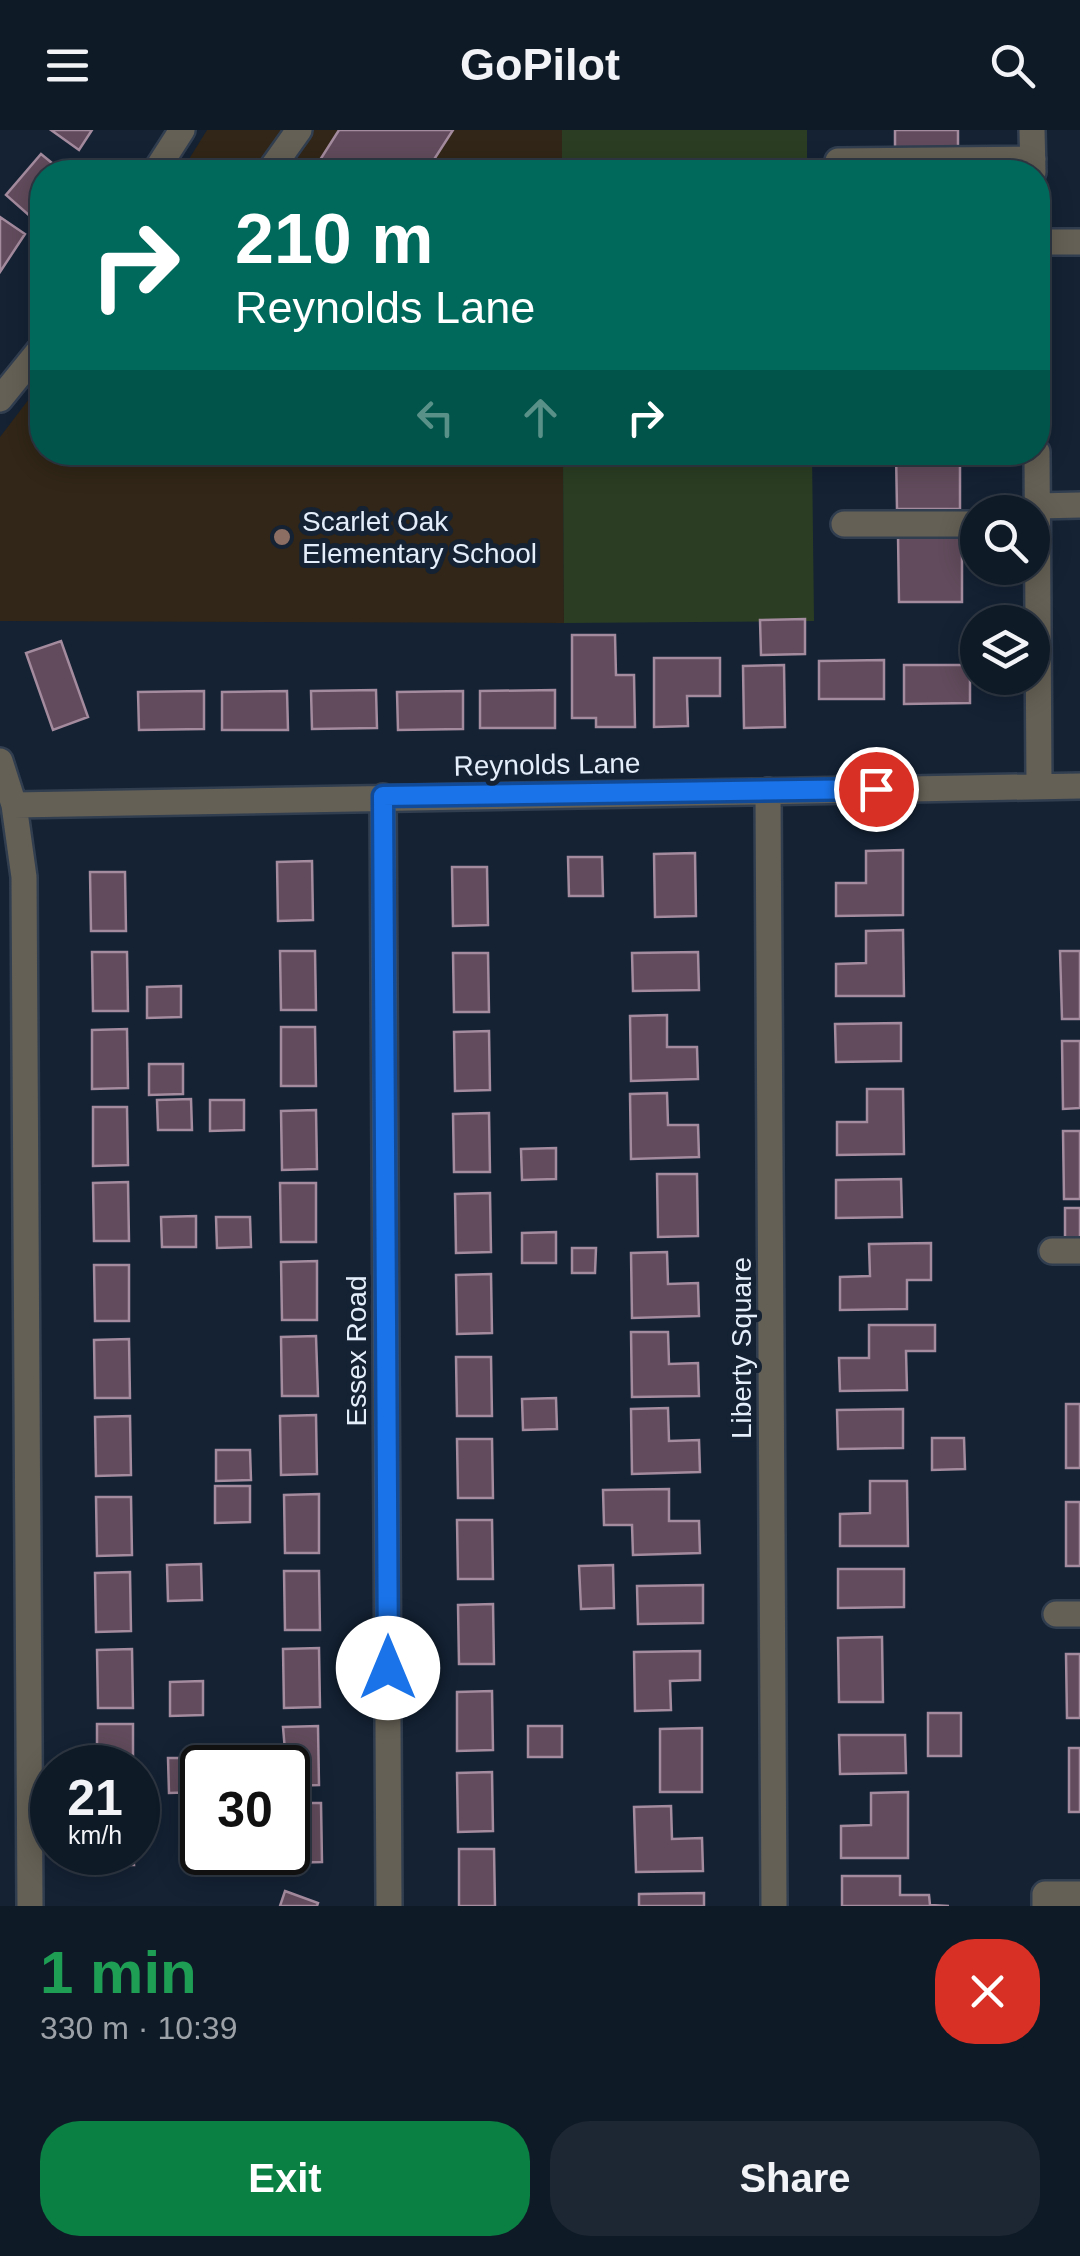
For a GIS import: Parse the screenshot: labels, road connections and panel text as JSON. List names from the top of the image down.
{
  "streets": {
    "street": ["Reynolds Lane", "Liberty Square", "Essex Road"]
  },
  "crossings": [
    ["Reynolds Lane", "Liberty Square"],
    ["Reynolds Lane", "Essex Road"]
  ],
  "places": ["Scarlet Oak Elementary School"],
  "page": {
    "header": "GoPilot",
    "turn": ["210 m", "Reynolds Lane"],
    "speed": "21 km/h",
    "limit": "30",
    "heading": ["1 min", "330 m · 10:39"],
    "buttons": ["Exit", "Share"]
  }
}
